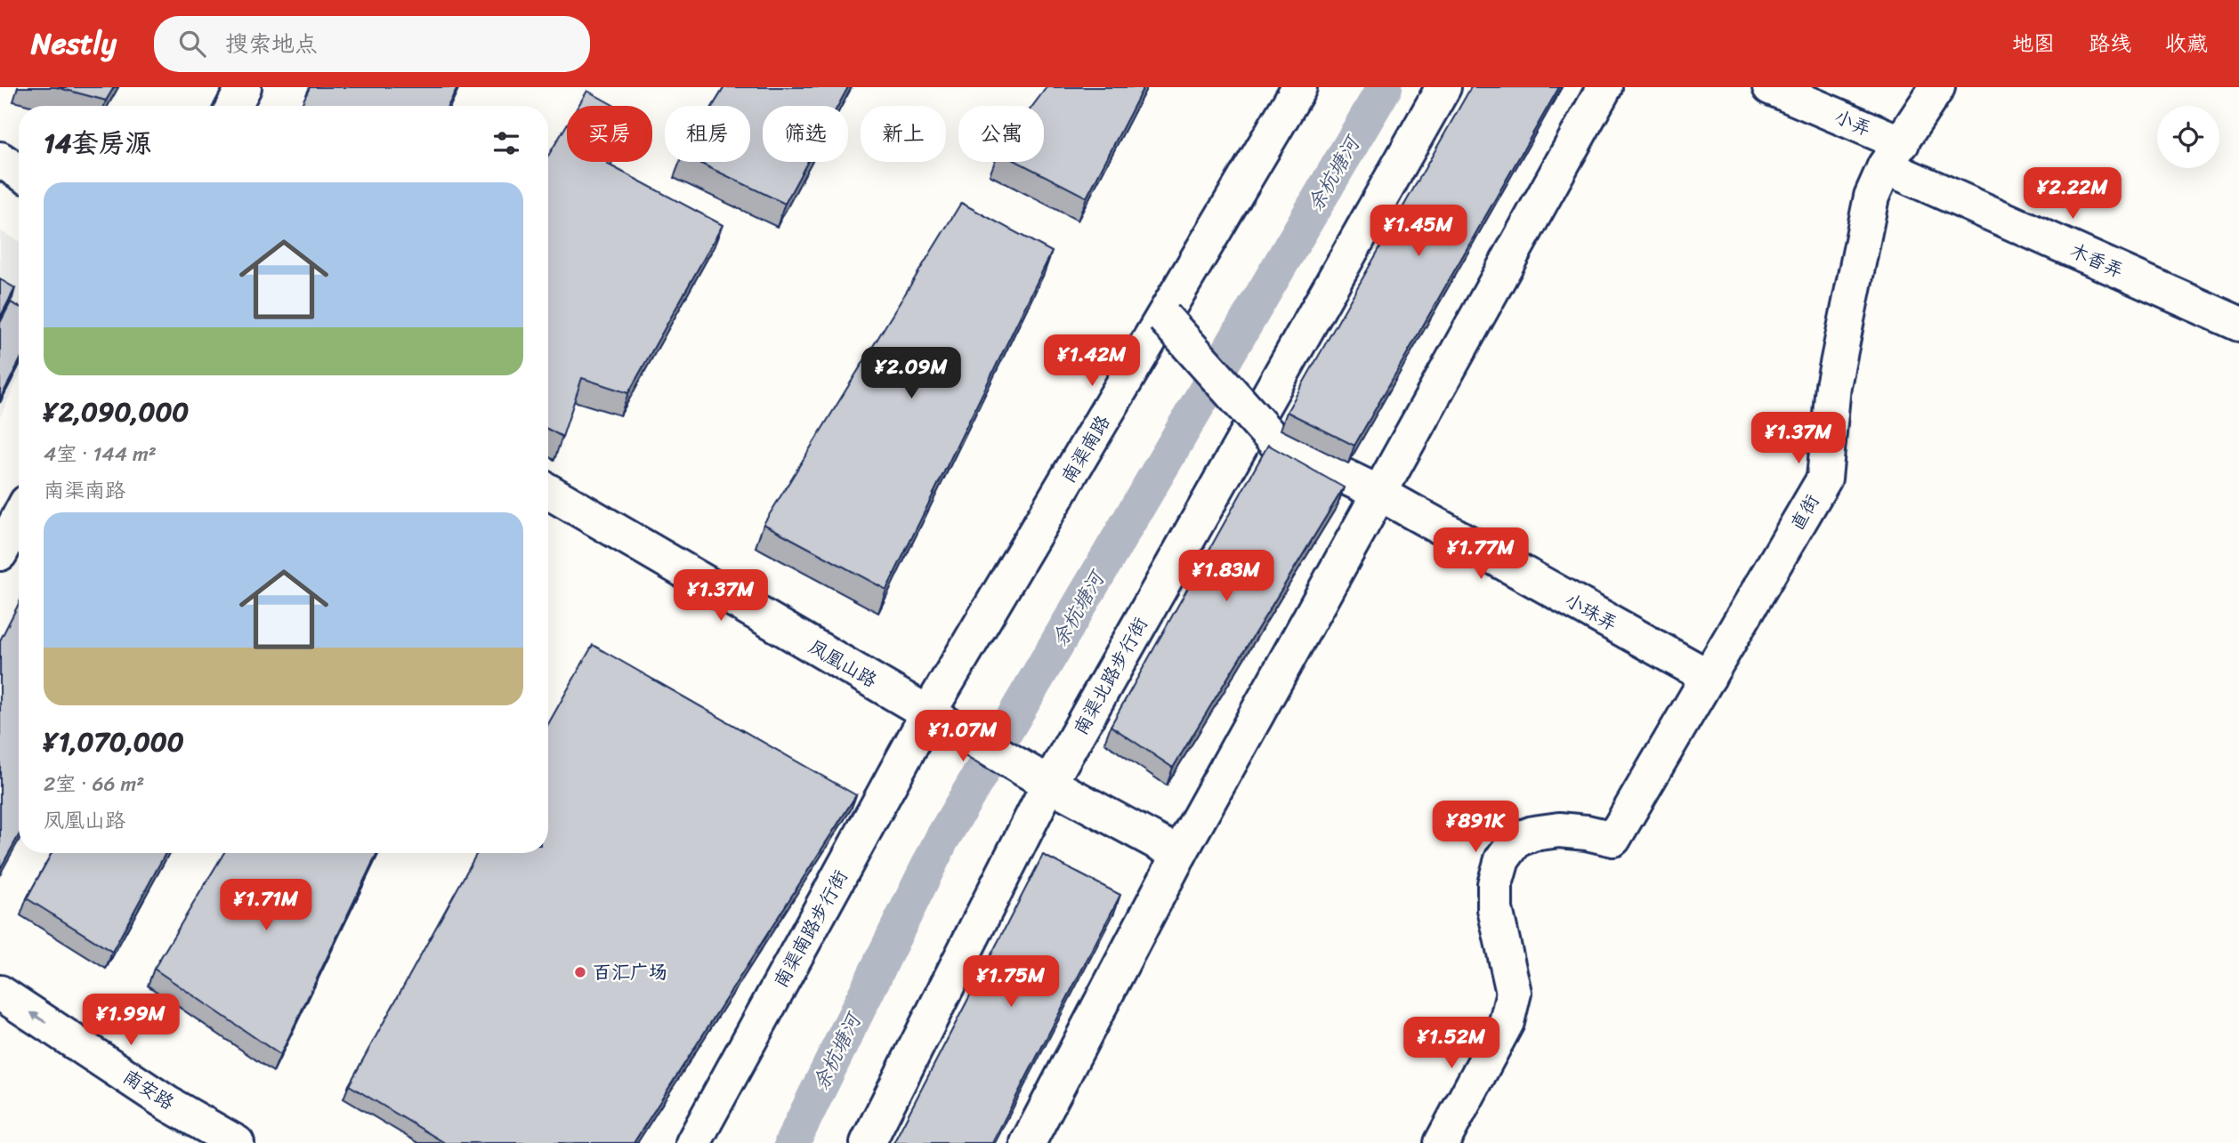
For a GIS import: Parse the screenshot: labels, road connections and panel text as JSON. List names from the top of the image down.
{
  "streets": {
    "street": [
      "小弄",
      "木香弄",
      "南渠南路",
      "直街",
      "小珠弄",
      "凤凰山路",
      "南渠北路步行街",
      "南渠南路步行街",
      "南安路"
    ]
  },
  "crossings": [
    ["小弄", "木香弄"],
    ["小弄", "直街"],
    ["木香弄", "直街"],
    ["南渠南路", "小珠弄"],
    ["南渠南路", "凤凰山路"],
    ["南渠南路", "南渠南路步行街"],
    ["直街", "小珠弄"],
    ["凤凰山路", "南渠北路步行街"],
    ["凤凰山路", "南渠南路步行街"]
  ],
  "one_way": ["南安路"],
  "water": ["余杭塘河"],
  "places": ["百汇广场"],
  "page": {
    "header": "Nestly",
    "search": "搜索地点",
    "nav": ["地图", "路线", "收藏"],
    "chip": [
      "买房",
      "租房",
      "筛选",
      "新上",
      "公寓"
    ],
    "heading": "14套房源",
    "price": [
      "¥2.22M",
      "¥1.45M",
      "¥1.42M",
      "¥2.09M",
      "¥1.37M",
      "¥1.77M",
      "¥1.83M",
      "¥1.37M",
      "¥1.07M",
      "¥891K",
      "¥1.71M",
      "¥1.75M",
      "¥1.99M",
      "¥1.52M"
    ],
    "list": [
      {
        "name": "¥2,090,000",
        "note": "4室 · 144 m² · 南渠南路"
      },
      {
        "name": "¥1,070,000",
        "note": "2室 · 66 m² · 凤凰山路"
      }
    ]
  }
}
